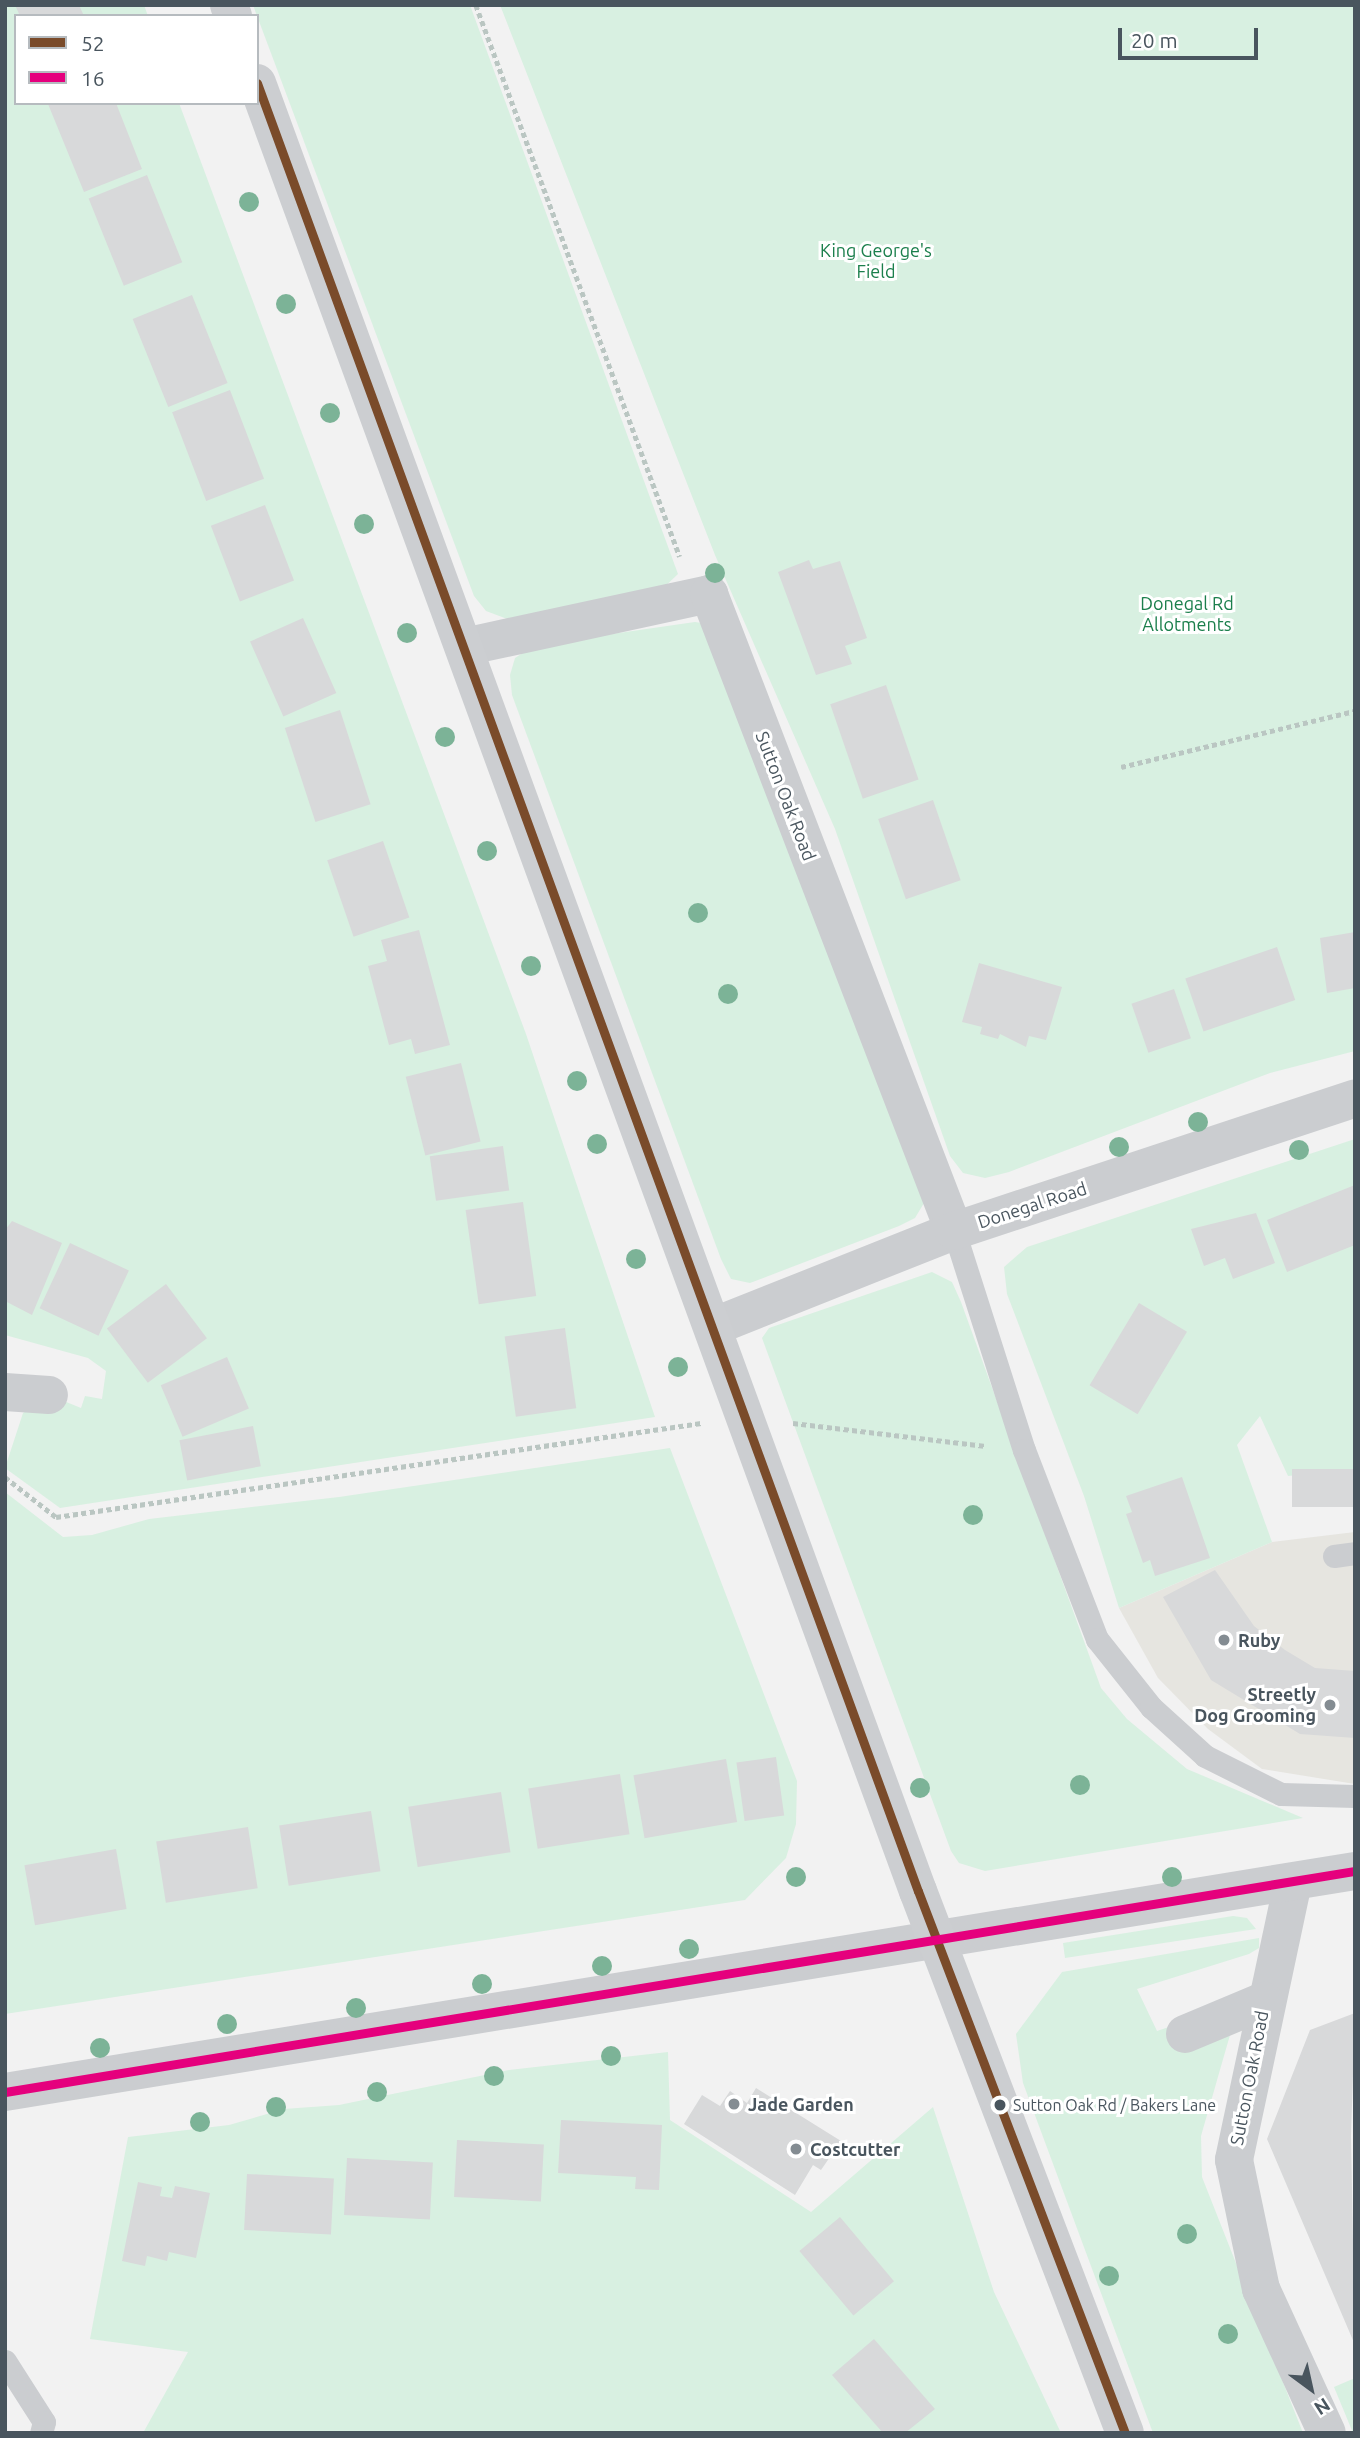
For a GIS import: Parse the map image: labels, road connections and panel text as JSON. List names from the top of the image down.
{
  "streets": {
    "street": ["Sutton Oak Road", "Donegal Road"]
  },
  "crossings": [
    ["Sutton Oak Road", "Donegal Road"]
  ],
  "parks": ["King George's Field", "Donegal Rd Allotments"],
  "places": [
    "Ruby",
    "Streetly Dog Grooming",
    "Jade Garden",
    "Sutton Oak Rd / Bakers Lane",
    "Costcutter"
  ],
  "lines": ["transit line 52", "transit line 16"],
  "legend": ["52", "16"],
  "scale_bar": "20 m",
  "north": "bottom right"
}
